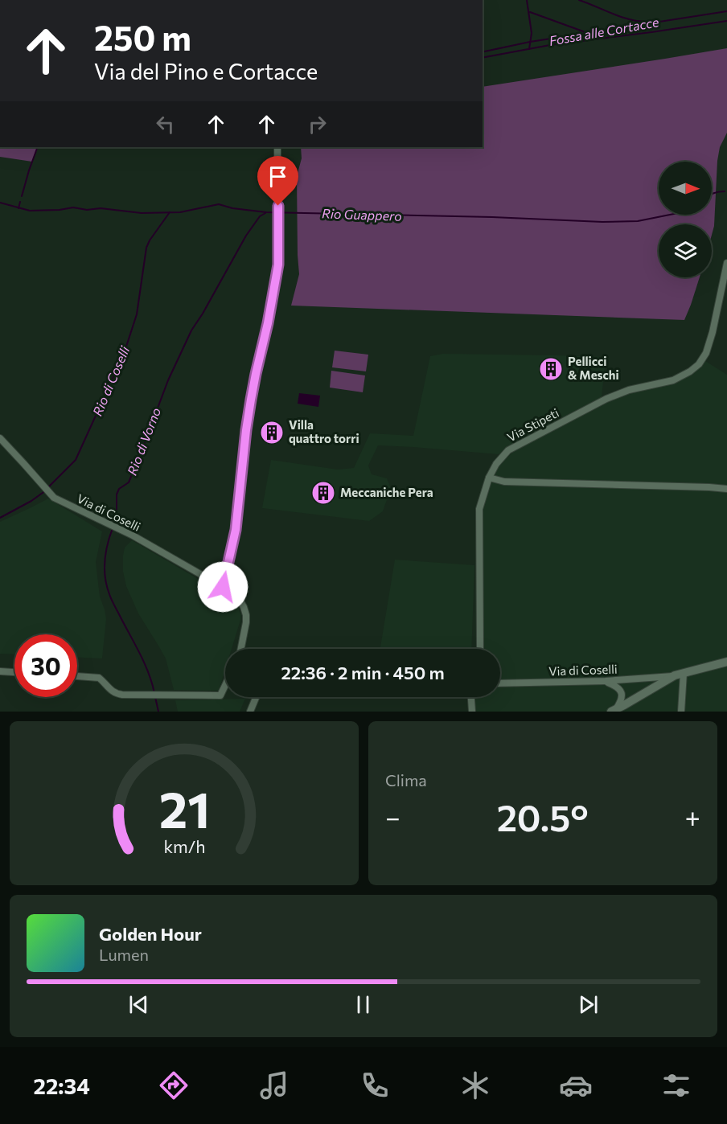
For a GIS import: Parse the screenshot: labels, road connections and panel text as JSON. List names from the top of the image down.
{
  "streets": {
    "street": ["Via Stipeti", "Via di Coselli"]
  },
  "water": [
    "Fossa alle Cortacce",
    "Rio Guappero",
    "Rio di Coselli",
    "Rio di Vorno"
  ],
  "places": {
    "building": ["Pellicci & Meschi", "Villa quattro torri", "Meccaniche Pera"]
  },
  "north": "right",
  "page": {
    "turn": ["250 m", "Via del Pino e Cortacce"],
    "limit": "30",
    "trip": "22:36 · 2 min · 450 m",
    "tile": "Clima",
    "heat": ["−", "20.5°", "+"],
    "song": ["Golden Hour", "Lumen"],
    "tabs": "22:34",
    "gauge": ["21", "km/h"]
  }
}
